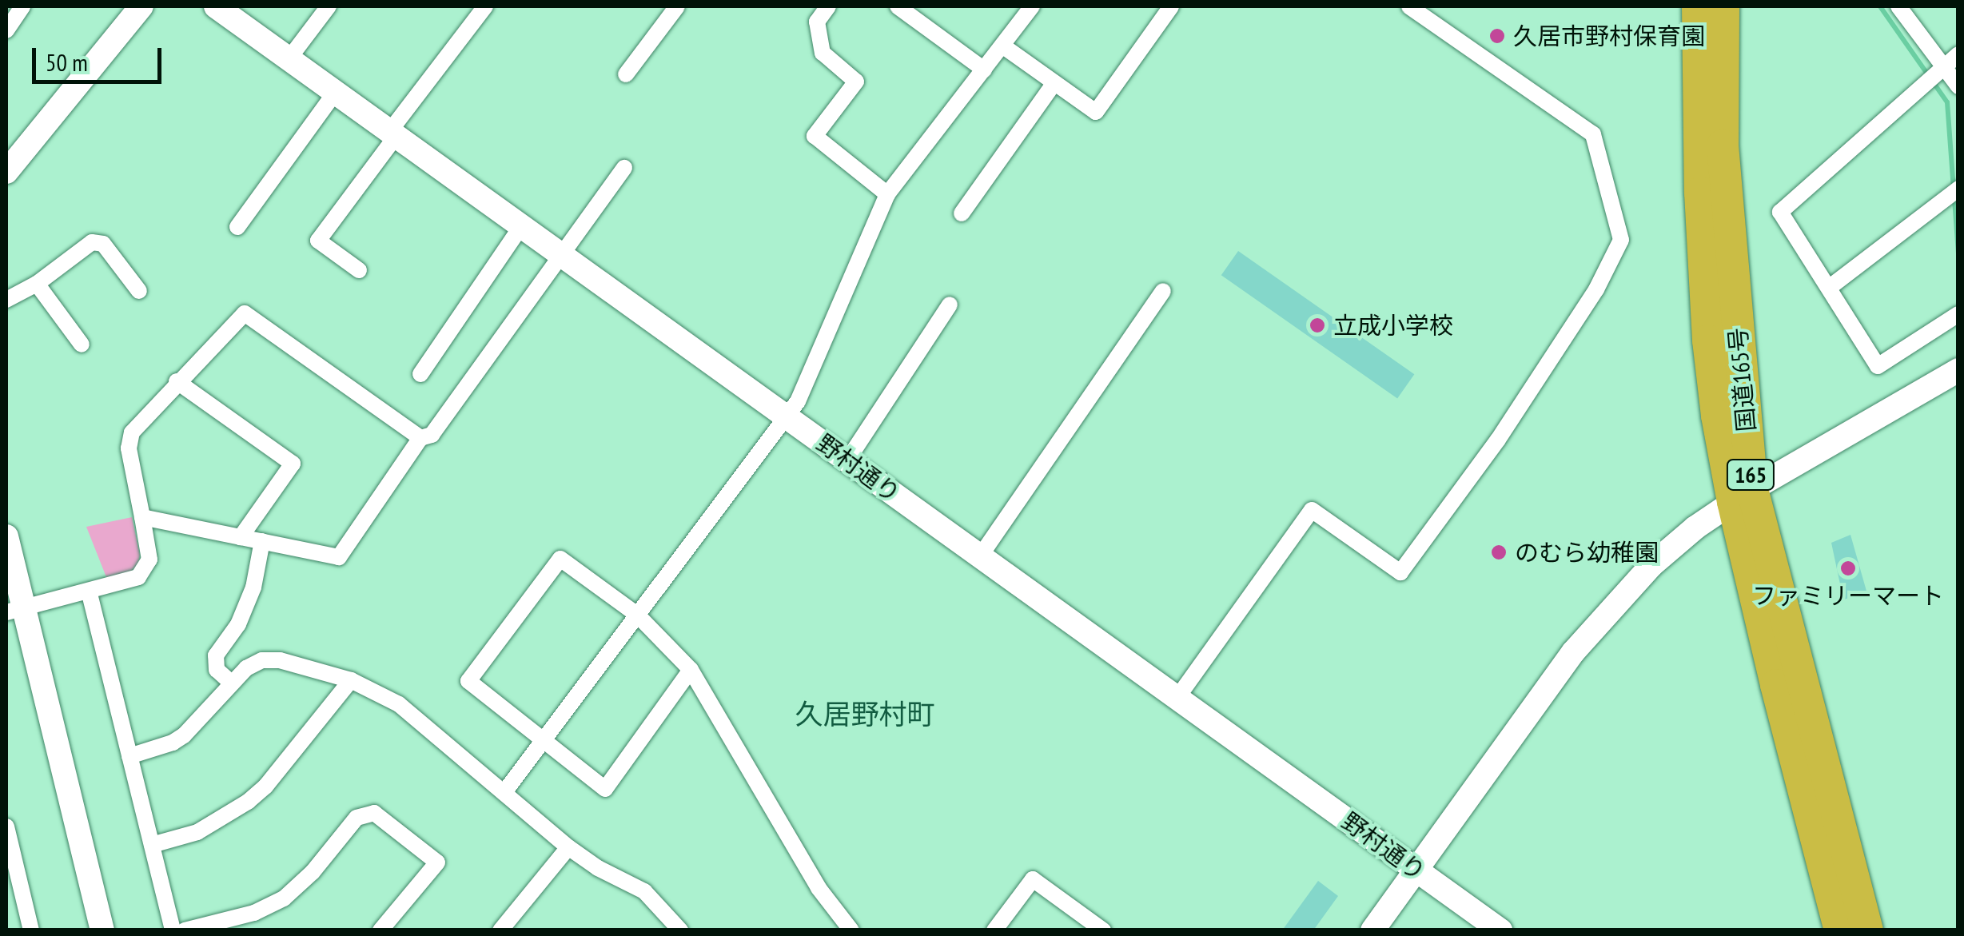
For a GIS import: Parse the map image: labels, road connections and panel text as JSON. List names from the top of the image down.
{
  "streets": {
    "highway": ["国道165号", "165"],
    "street": ["野村通り"]
  },
  "districts": ["久居野村町"],
  "places": [
    "久居市野村保育園",
    "立成小学校",
    "のむら幼稚園",
    "ファミリーマート"
  ],
  "scale_bar": "50 m"
}
